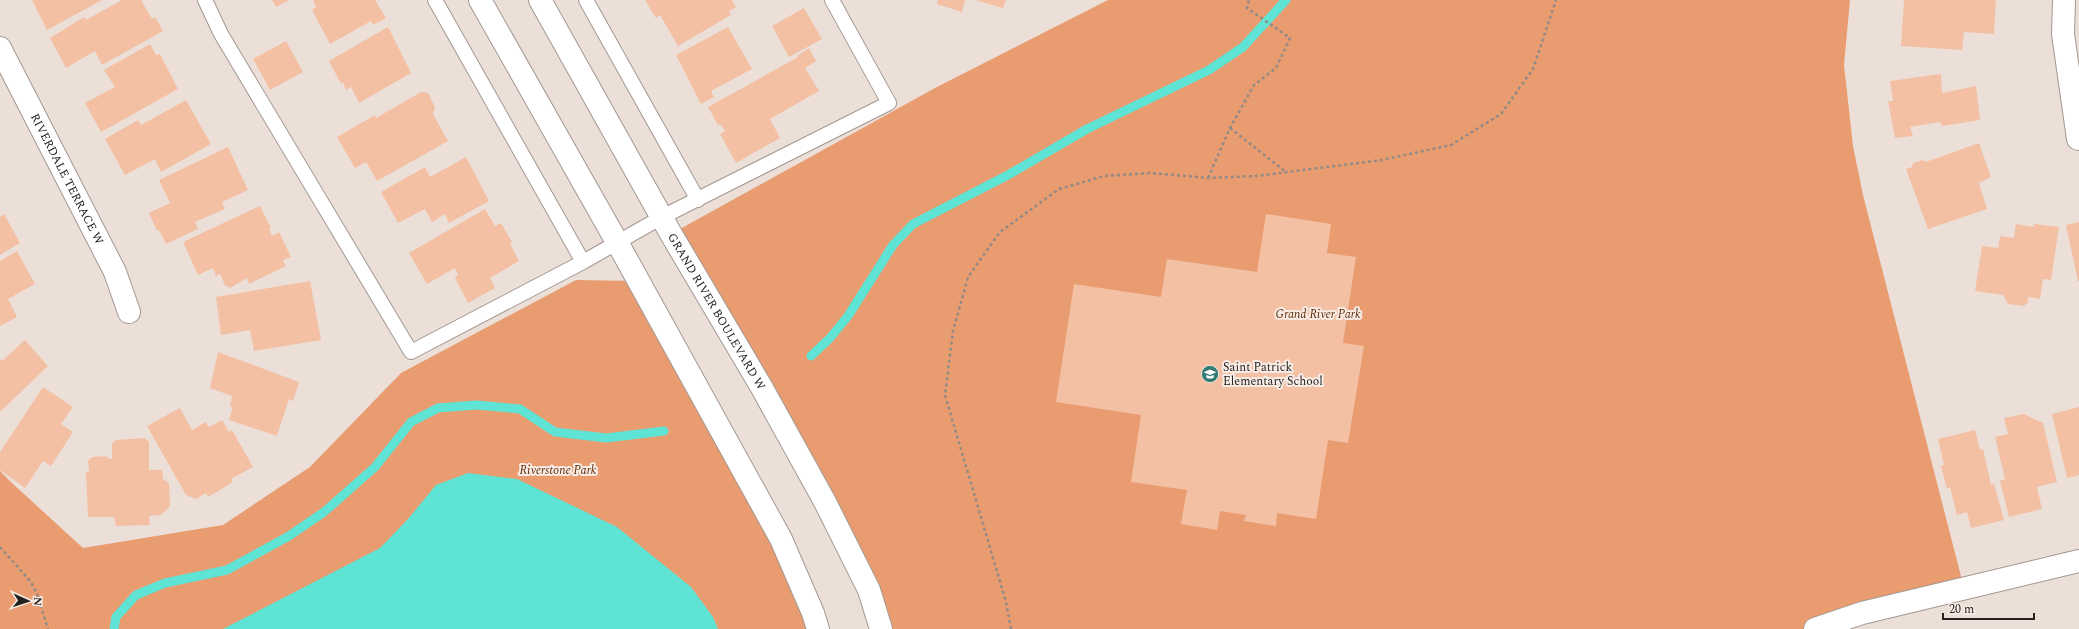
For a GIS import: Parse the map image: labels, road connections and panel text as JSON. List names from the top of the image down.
{
  "streets": {
    "street": ["RIVERDALE TERRACE W", "GRAND RIVER BOULEVARD W"]
  },
  "parks": ["Grand River Park", "Riverstone Park"],
  "places": {
    "school or university": ["Saint Patrick Elementary School"]
  },
  "scale_bar": "20 m",
  "north": "right"
}
